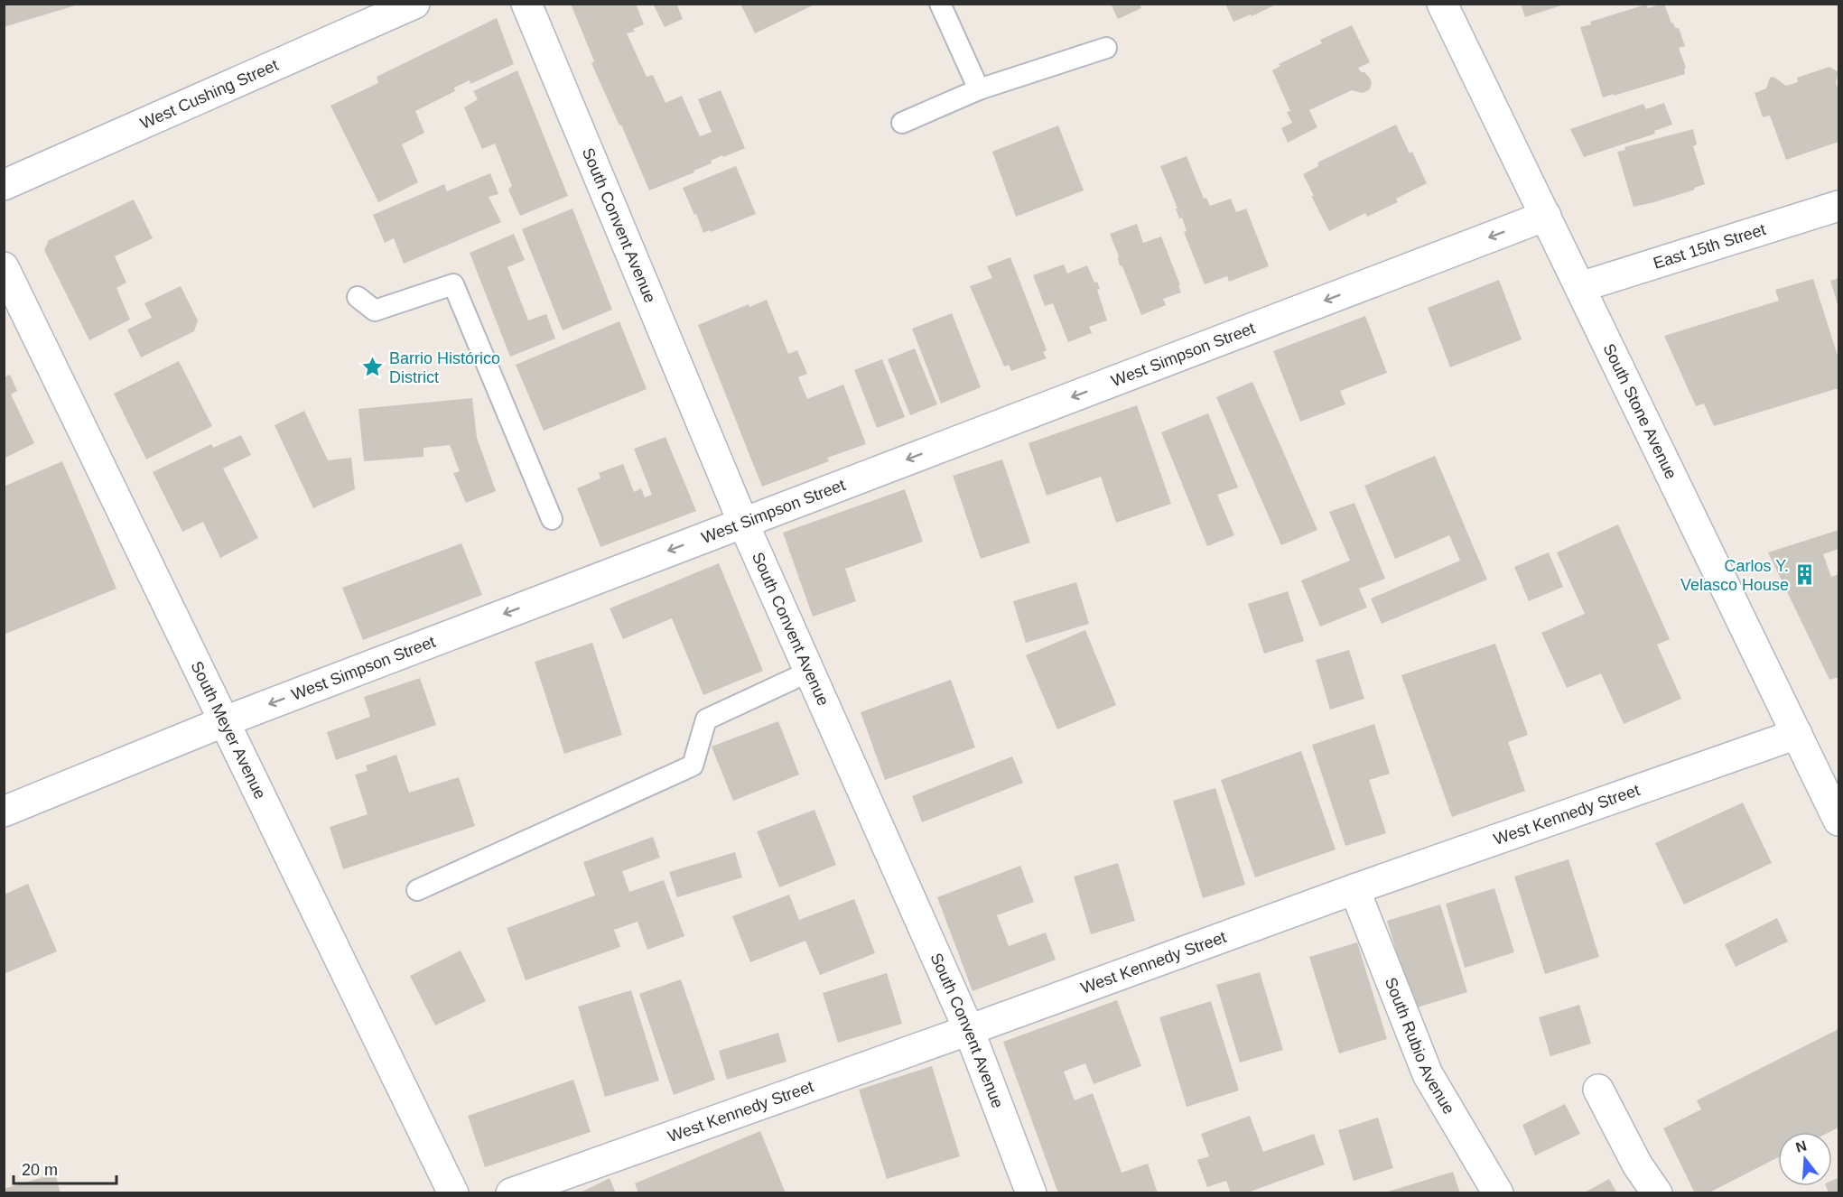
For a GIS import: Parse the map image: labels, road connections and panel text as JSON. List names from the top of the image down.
{
  "streets": {
    "street": [
      "West Cushing Street",
      "South Convent Avenue",
      "East 15th Street",
      "West Simpson Street",
      "South Stone Avenue",
      "South Meyer Avenue",
      "West Kennedy Street",
      "South Rubio Avenue"
    ]
  },
  "crossings": [
    ["South Convent Avenue", "West Simpson Street"],
    ["South Convent Avenue", "West Kennedy Street"],
    ["East 15th Street", "South Stone Avenue"],
    ["West Simpson Street", "South Stone Avenue"],
    ["West Simpson Street", "South Meyer Avenue"],
    ["South Stone Avenue", "West Kennedy Street"],
    ["West Kennedy Street", "South Rubio Avenue"]
  ],
  "one_way": ["West Simpson Street"],
  "places": {
    "place": ["Barrio Histórico District"],
    "building": ["Carlos Y. Velasco House"]
  },
  "scale_bar": "20 m",
  "north": "top"
}
